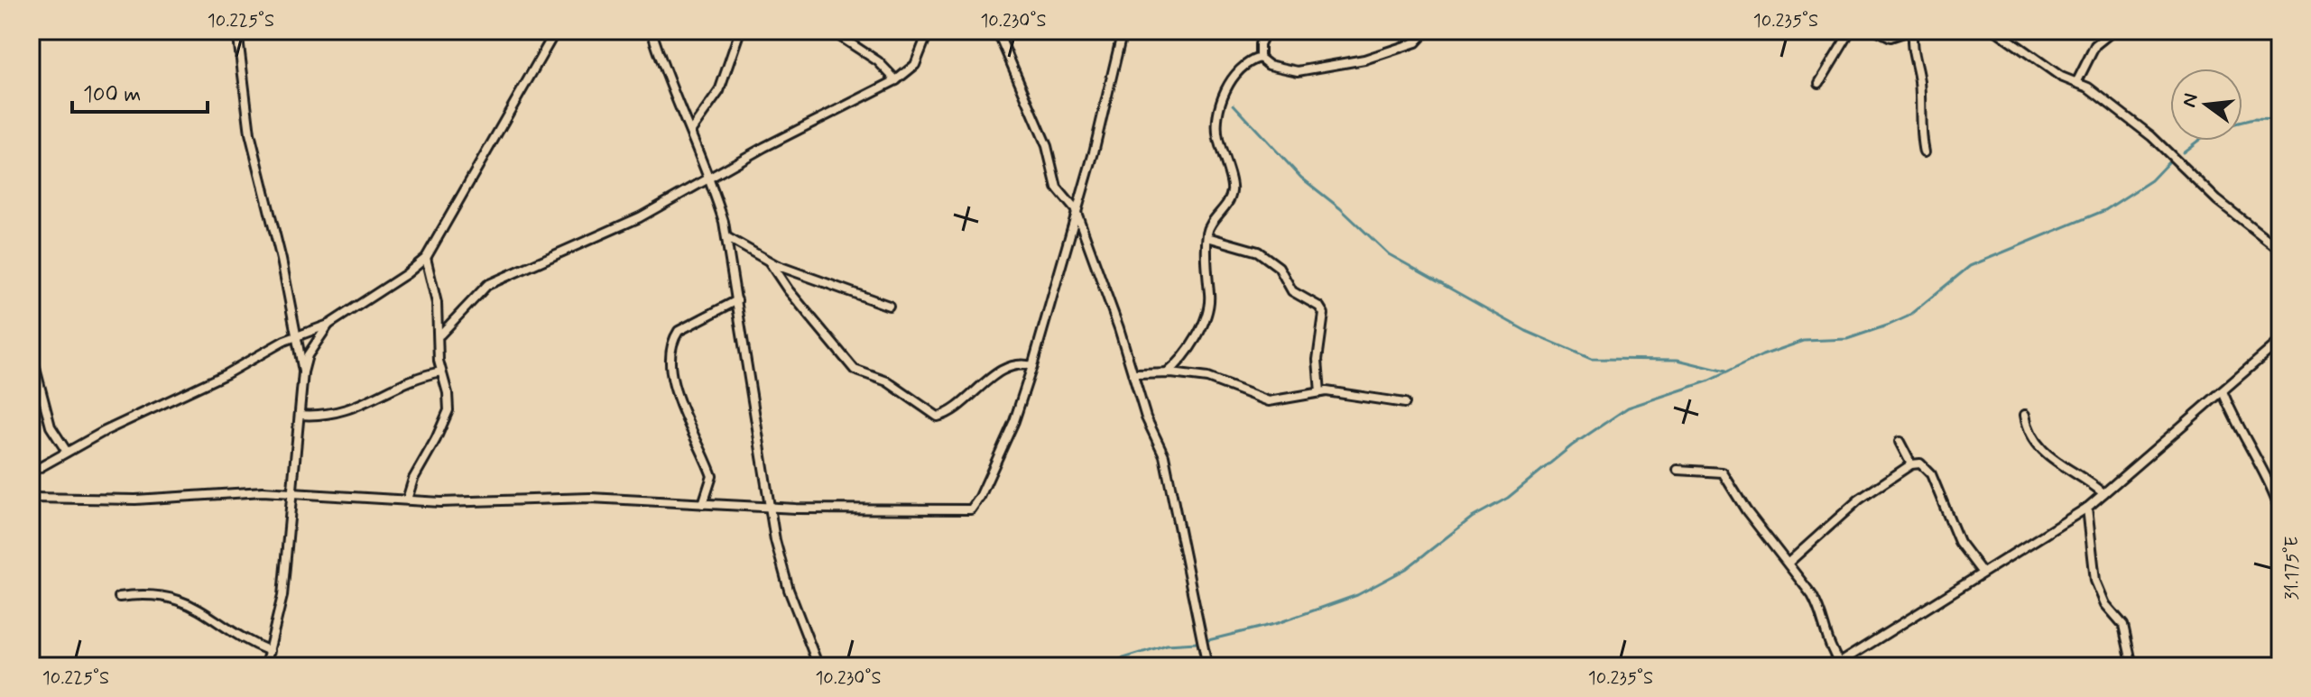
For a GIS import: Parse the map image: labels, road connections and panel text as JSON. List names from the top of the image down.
{
  "scale_bar": "100 m",
  "north": "left",
  "coordinates": [
    "10.225°S",
    "10.230°S",
    "10.235°S",
    "31.175°E"
  ]
}
